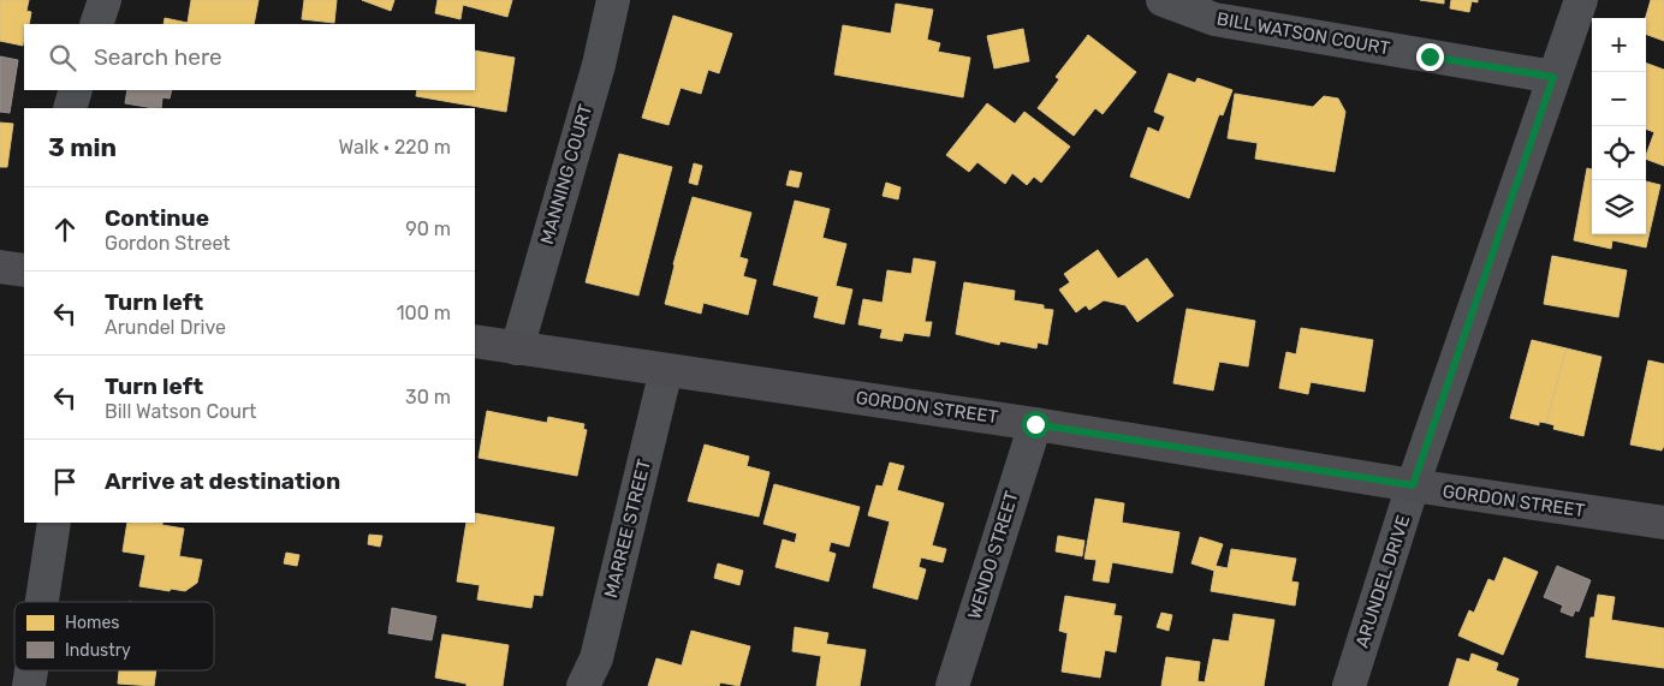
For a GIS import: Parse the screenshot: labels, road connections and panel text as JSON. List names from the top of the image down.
{
  "streets": {
    "street": [
      "BILL WATSON COURT",
      "MANNING COURT",
      "GORDON STREET",
      "MARREE STREET",
      "WENDO STREET",
      "ARUNDEL DRIVE"
    ]
  },
  "crossings": [
    ["BILL WATSON COURT", "ARUNDEL DRIVE"],
    ["MANNING COURT", "GORDON STREET"],
    ["GORDON STREET", "MARREE STREET"],
    ["GORDON STREET", "WENDO STREET"],
    ["GORDON STREET", "ARUNDEL DRIVE"]
  ],
  "legend": ["Homes", "Industry"],
  "page": {
    "map_buttons": ["+", "−"],
    "search": "Search here",
    "heading": ["3 min", "Walk · 220 m"],
    "list": [
      ["Continue", "Gordon Street", "90 m"],
      ["Turn left", "Arundel Drive", "100 m"],
      ["Turn left", "Bill Watson Court", "30 m"],
      "Arrive at destination"
    ]
  }
}
